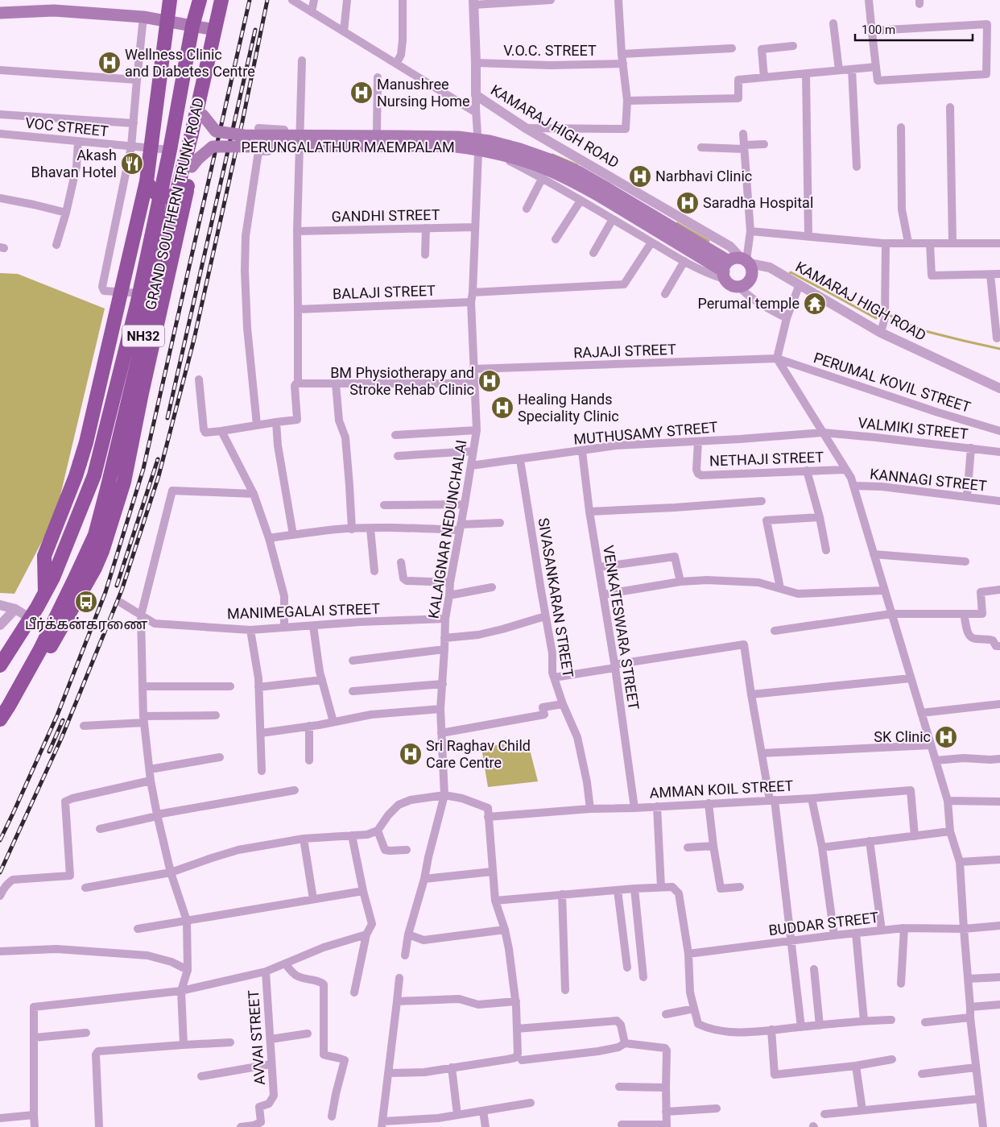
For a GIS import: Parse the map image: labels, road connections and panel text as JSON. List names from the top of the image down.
{
  "streets": {
    "highway": ["GRAND SOUTHERN TRUNK ROAD", "NH32"],
    "main road": ["PERUNGALATHUR MAEMPALAM"],
    "street": [
      "V.O.C. STREET",
      "KAMARAJ HIGH ROAD",
      "VOC STREET",
      "GANDHI STREET",
      "BALAJI STREET",
      "RAJAJI STREET",
      "PERUMAL KOVIL STREET",
      "VALMIKI STREET",
      "MUTHUSAMY STREET",
      "NETHAJI STREET",
      "KANNAGI STREET",
      "KALAIGNAR NEDUNCHALAI",
      "SIVASANKARAN STREET",
      "MANIMEGALAI STREET",
      "VENKATESWARA STREET",
      "AMMAN KOIL STREET",
      "BUDDAR STREET",
      "AVVAI STREET"
    ]
  },
  "crossings": [
    ["V.O.C. STREET", "KAMARAJ HIGH ROAD"],
    ["KAMARAJ HIGH ROAD", "PERUNGALATHUR MAEMPALAM"],
    ["KAMARAJ HIGH ROAD", "KALAIGNAR NEDUNCHALAI"],
    ["VOC STREET", "GRAND SOUTHERN TRUNK ROAD"],
    ["GANDHI STREET", "KALAIGNAR NEDUNCHALAI"],
    ["BALAJI STREET", "KALAIGNAR NEDUNCHALAI"],
    ["RAJAJI STREET", "PERUMAL KOVIL STREET"],
    ["RAJAJI STREET", "KALAIGNAR NEDUNCHALAI"],
    ["VALMIKI STREET", "MUTHUSAMY STREET"],
    ["MUTHUSAMY STREET", "NETHAJI STREET"],
    ["MUTHUSAMY STREET", "KALAIGNAR NEDUNCHALAI"],
    ["MUTHUSAMY STREET", "SIVASANKARAN STREET"],
    ["MUTHUSAMY STREET", "VENKATESWARA STREET"],
    ["KALAIGNAR NEDUNCHALAI", "MANIMEGALAI STREET"],
    ["SIVASANKARAN STREET", "AMMAN KOIL STREET"],
    ["VENKATESWARA STREET", "AMMAN KOIL STREET"]
  ],
  "places": {
    "hospital": [
      "Wellness Clinic and Diabetes Centre",
      "Manushree Nursing Home",
      "Narbhavi Clinic",
      "Saradha Hospital",
      "BM Physiotherapy and Stroke Rehab Clinic",
      "Healing Hands Speciality Clinic",
      "SK Clinic",
      "Sri Raghav Child Care Centre"
    ],
    "restaurant": ["Akash Bhavan Hotel"],
    "temple": ["Perumal temple"],
    "bus stop": ["பீர்க்கன்கரணை"]
  },
  "scale_bar": "100 m"
}
